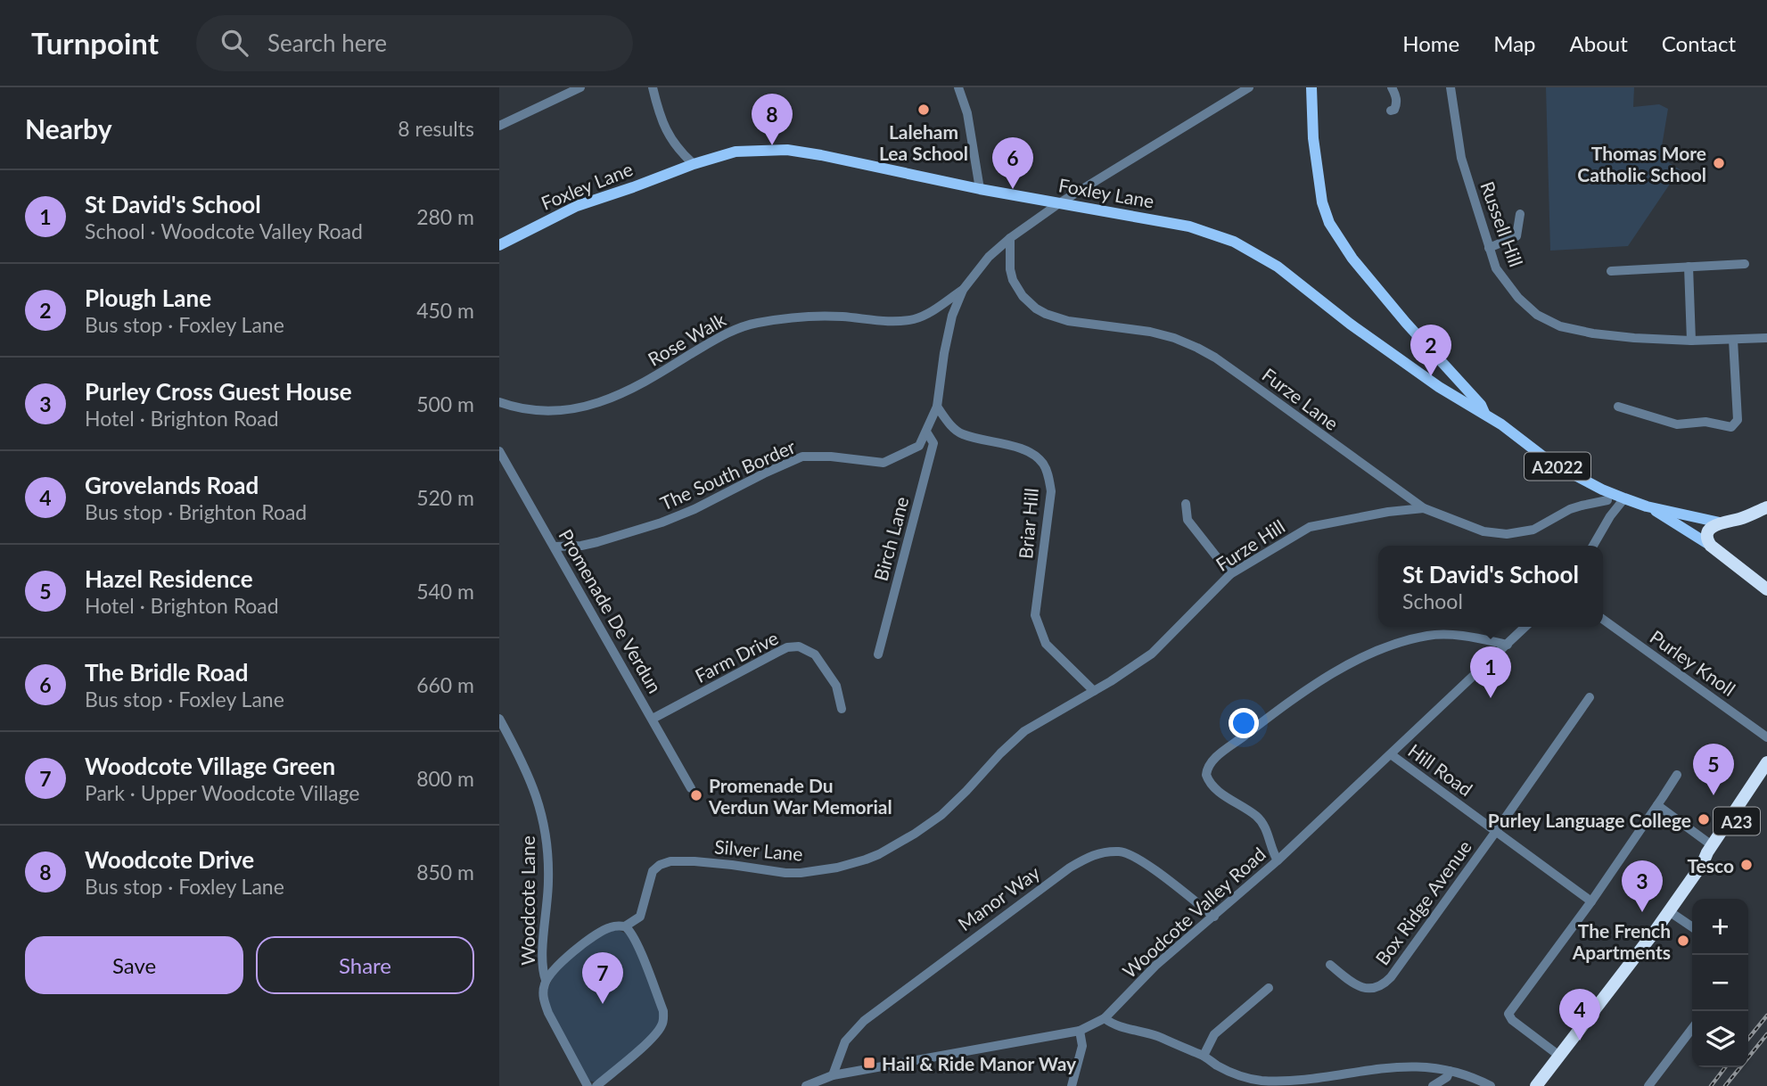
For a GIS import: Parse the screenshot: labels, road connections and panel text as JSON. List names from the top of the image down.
{
  "streets": {
    "highway": ["A23"],
    "main road": ["Foxley Lane", "A2022"],
    "street": [
      "Russell Hill",
      "Rose Walk",
      "Furze Lane",
      "The South Border",
      "Briar Hill",
      "Birch Lane",
      "Furze Hill",
      "Promenade De Verdun",
      "Farm Drive",
      "Purley Knoll",
      "Hill Road",
      "Silver Lane",
      "Manor Way",
      "Woodcote Lane",
      "Box Ridge Avenue",
      "Woodcote Valley Road"
    ]
  },
  "crossings": [
    ["Foxley Lane", "Furze Lane"],
    ["Foxley Lane", "A2022"],
    ["Foxley Lane", "The South Border"],
    ["Rose Walk", "The South Border"],
    ["Furze Lane", "The South Border"],
    ["Furze Lane", "Furze Hill"],
    ["The South Border", "Briar Hill"],
    ["The South Border", "Birch Lane"],
    ["The South Border", "Promenade De Verdun"],
    ["Briar Hill", "Furze Hill"],
    ["Briar Hill", "Silver Lane"],
    ["Furze Hill", "Silver Lane"],
    ["Promenade De Verdun", "Farm Drive"],
    ["Hill Road", "Box Ridge Avenue"],
    ["Hill Road", "Woodcote Valley Road"],
    ["Manor Way", "Woodcote Valley Road"]
  ],
  "places": {
    "other": [
      "Laleham Lea School",
      "Thomas More Catholic School",
      "Promenade Du Verdun War Memorial",
      "Purley Language College",
      "Tesco",
      "The French Apartments"
    ],
    "transit": ["Hail & Ride Manor Way"]
  },
  "page": {
    "header": "Turnpoint",
    "search": "Search here",
    "nav": [
      "Home",
      "Map",
      "About",
      "Contact"
    ],
    "heading": ["Nearby", "8 results"],
    "pins": [
      "8",
      "6",
      "2",
      "1",
      "5",
      "3",
      "7",
      "4"
    ],
    "list": [
      {
        "mark": "1",
        "name": "St David's School",
        "note": "School · Woodcote Valley Road",
        "value": "280 m"
      },
      {
        "mark": "2",
        "name": "Plough Lane",
        "note": "Bus stop · Foxley Lane",
        "value": "450 m"
      },
      {
        "mark": "3",
        "name": "Purley Cross Guest House",
        "note": "Hotel · Brighton Road",
        "value": "500 m"
      },
      {
        "mark": "4",
        "name": "Grovelands Road",
        "note": "Bus stop · Brighton Road",
        "value": "520 m"
      },
      {
        "mark": "5",
        "name": "Hazel Residence",
        "note": "Hotel · Brighton Road",
        "value": "540 m"
      },
      {
        "mark": "6",
        "name": "The Bridle Road",
        "note": "Bus stop · Foxley Lane",
        "value": "660 m"
      },
      {
        "mark": "7",
        "name": "Woodcote Village Green",
        "note": "Park · Upper Woodcote Village",
        "value": "800 m"
      },
      {
        "mark": "8",
        "name": "Woodcote Drive",
        "note": "Bus stop · Foxley Lane",
        "value": "850 m"
      }
    ],
    "popup": ["St David's School", "School"],
    "map_buttons": ["+", "−"],
    "buttons": ["Save", "Share"]
  }
}
